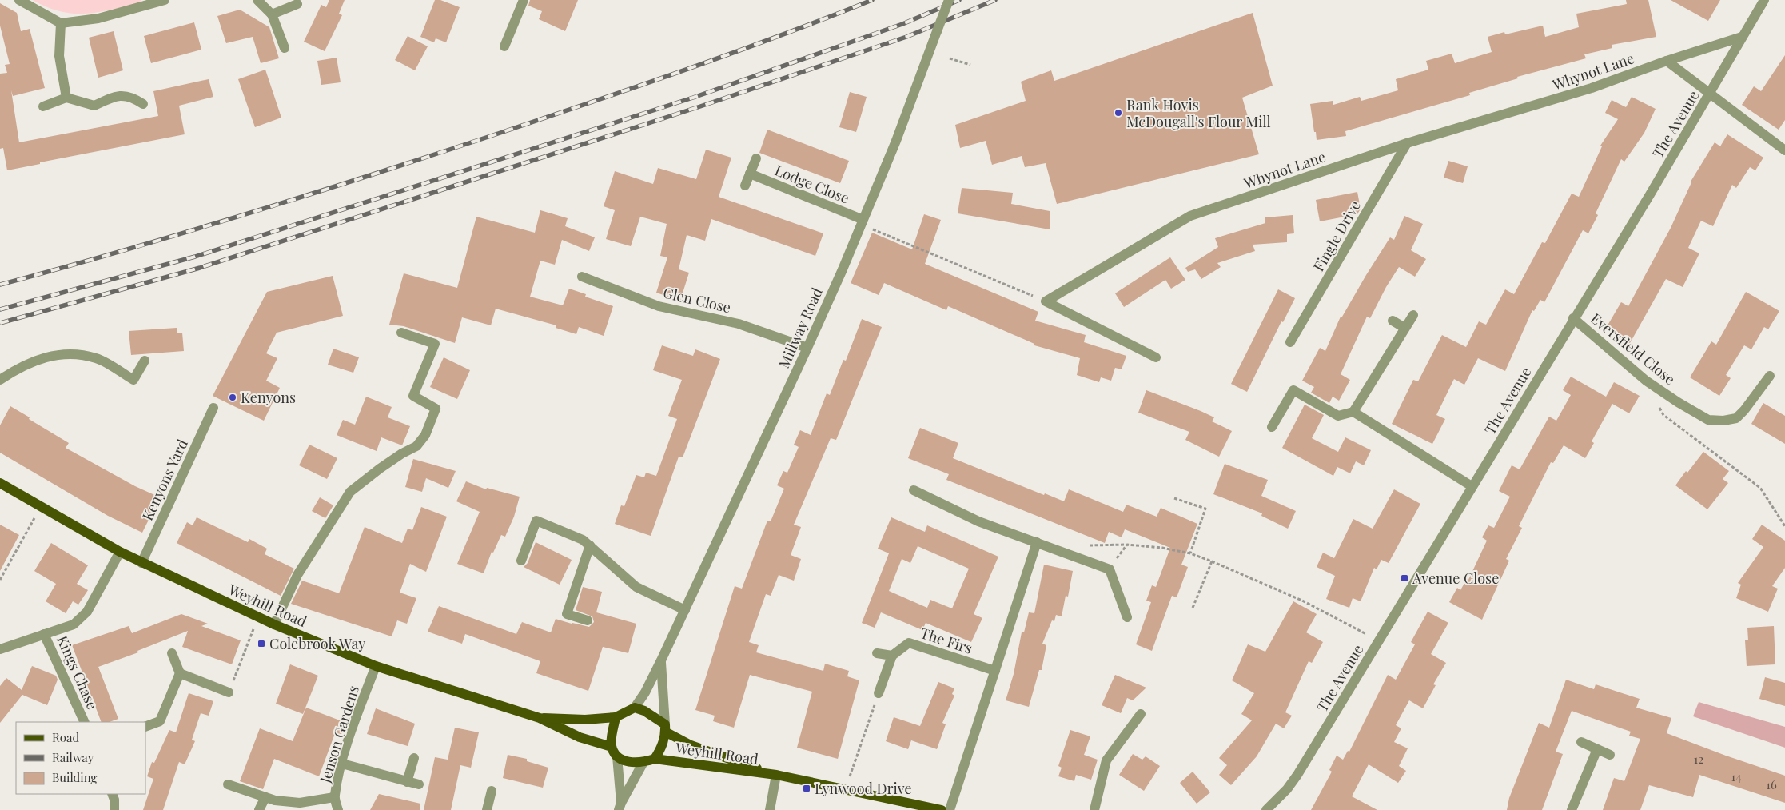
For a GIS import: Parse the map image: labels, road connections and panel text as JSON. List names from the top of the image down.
{
  "streets": {
    "main road": ["Weyhill Road"],
    "street": [
      "Whynot Lane",
      "The Avenue",
      "Lodge Close",
      "Fingle Drive",
      "Glen Close",
      "Millway Road",
      "Eversfield Close",
      "Kenyons Yard",
      "The Firs",
      "Kings Chase",
      "Jenson Gardens"
    ]
  },
  "crossings": [
    ["Whynot Lane", "The Avenue"],
    ["Whynot Lane", "Fingle Drive"],
    ["The Avenue", "Eversfield Close"],
    ["Lodge Close", "Millway Road"],
    ["Glen Close", "Millway Road"],
    ["Millway Road", "Weyhill Road"],
    ["Kenyons Yard", "Weyhill Road"],
    ["Weyhill Road", "Jenson Gardens"]
  ],
  "places": {
    "other": ["Rank Hovis McDougall's Flour Mill", "Kenyons"],
    "transit": ["Avenue Close", "Colebrook Way", "Lynwood Drive"]
  },
  "house_numbers": ["12", "14", "16"],
  "legend": ["Road", "Railway", "Building"]
}
